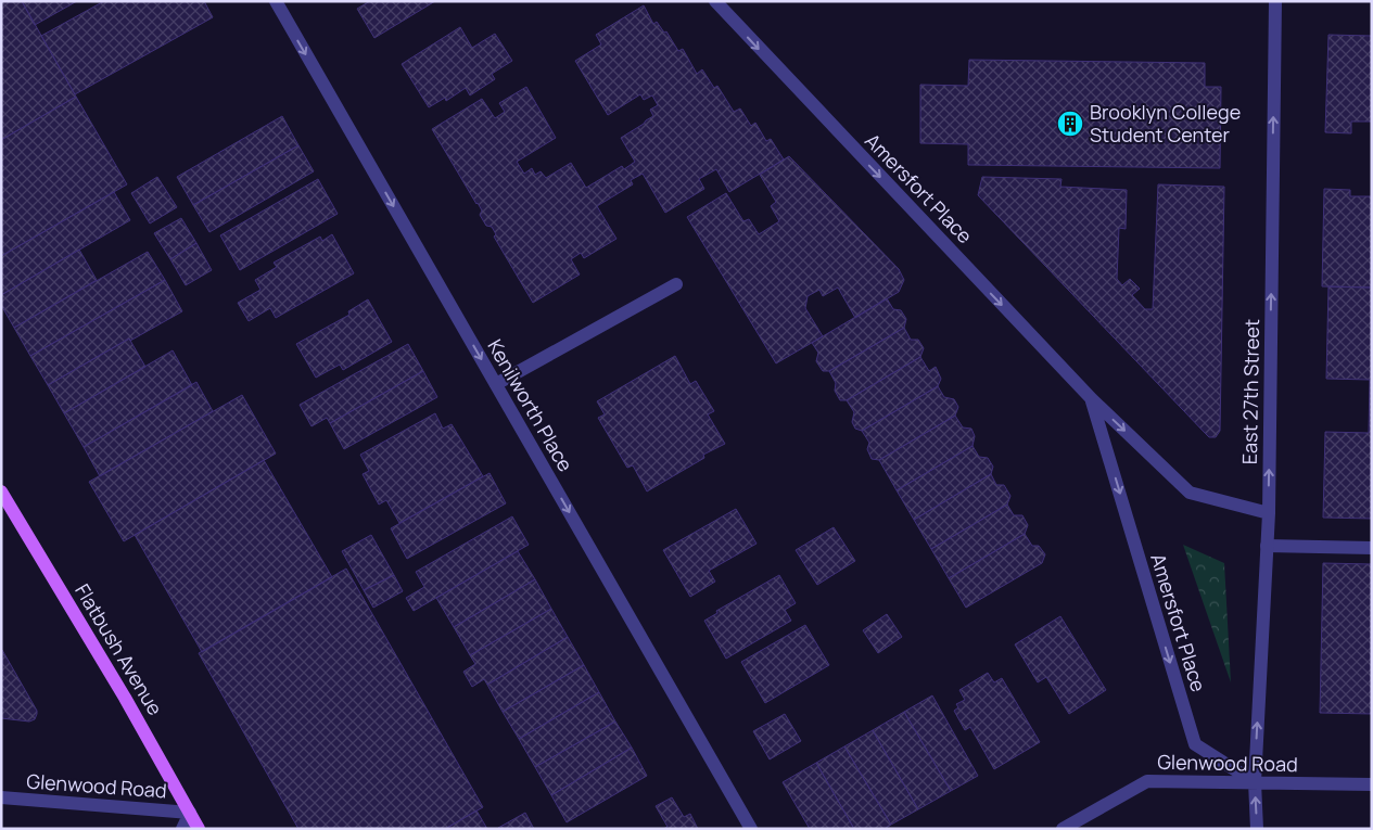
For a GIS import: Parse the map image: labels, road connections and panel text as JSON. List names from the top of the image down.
{
  "streets": {
    "main road": ["Flatbush Avenue"],
    "street": [
      "Amersfort Place",
      "East 27th Street",
      "Kenilworth Place",
      "Glenwood Road"
    ]
  },
  "crossings": [
    ["Amersfort Place", "East 27th Street"],
    ["Amersfort Place", "Glenwood Road"],
    ["East 27th Street", "Glenwood Road"],
    ["Flatbush Avenue", "Glenwood Road"]
  ],
  "one_way": ["Amersfort Place", "East 27th Street", "Kenilworth Place"],
  "places": {
    "building": ["Brooklyn College Student Center"]
  }
}
